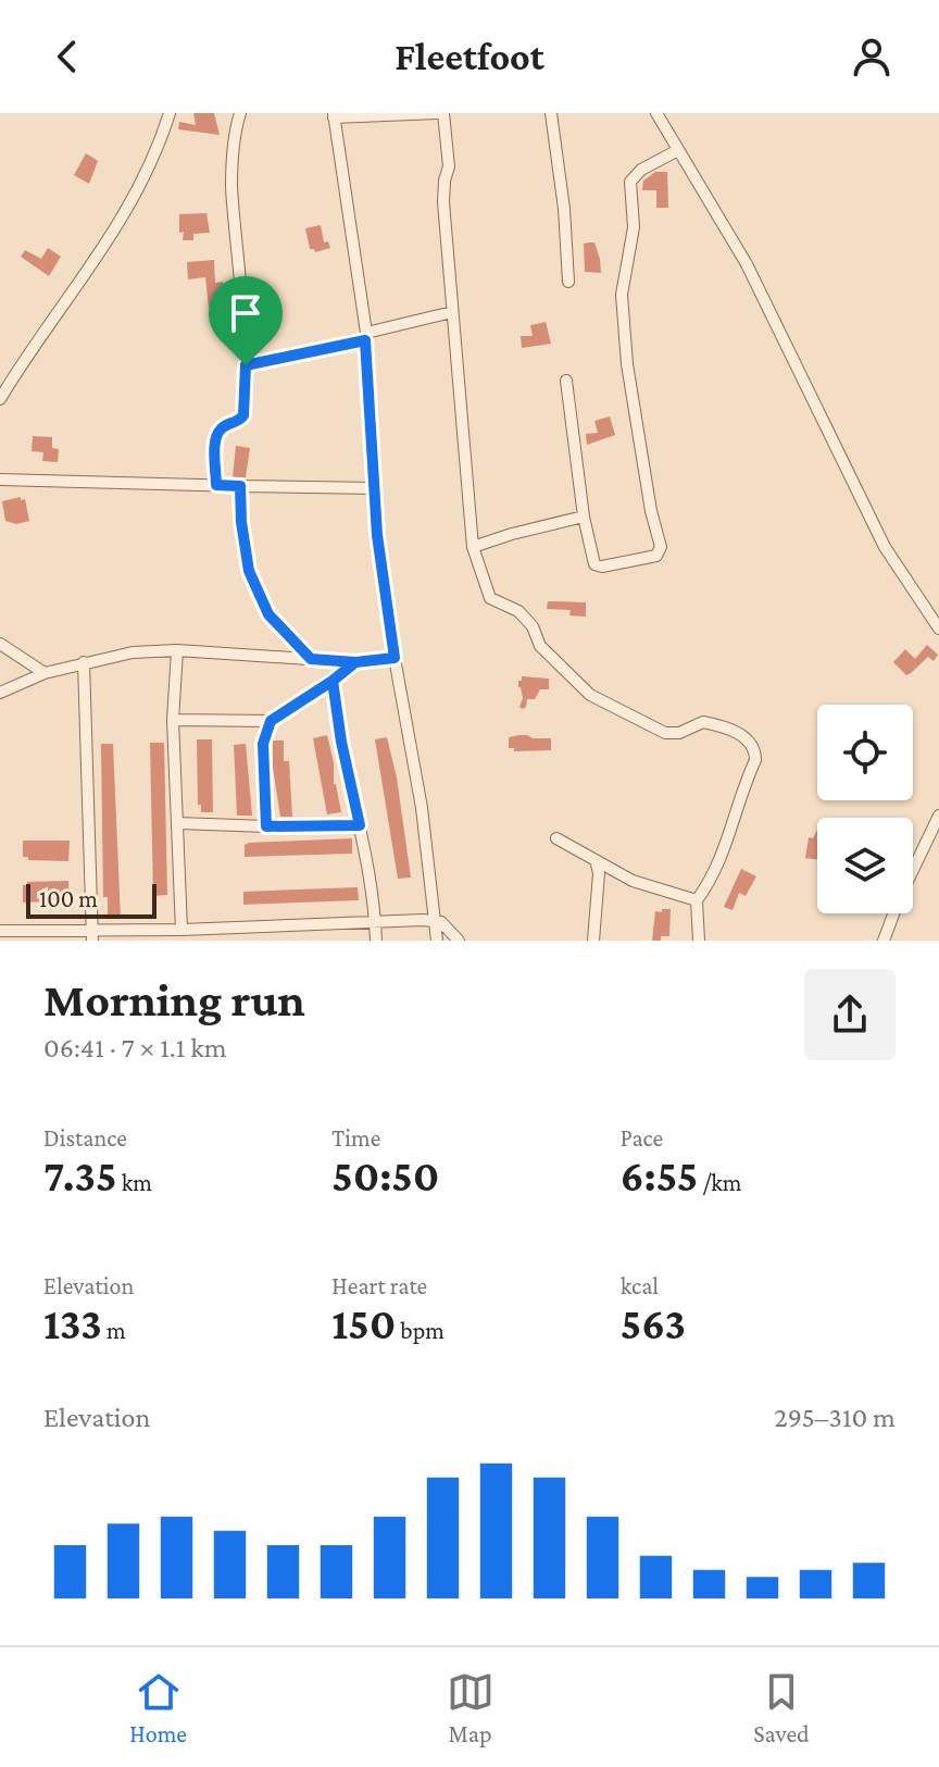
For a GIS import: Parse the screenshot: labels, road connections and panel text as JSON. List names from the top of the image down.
{
  "scale_bar": "100 m",
  "page": {
    "header": "Fleetfoot",
    "scale": "100 m",
    "heading": ["Morning run", "06:41 · 7 × 1.1 km"],
    "stats": [
      ["Distance", "7.35 km"],
      ["Time", "50:50"],
      ["Pace", "6:55 /km"],
      ["Elevation", "133 m"],
      ["Heart rate", "150 bpm"],
      ["kcal", "563"]
    ],
    "chart": ["Elevation", "295–310 m"],
    "tabs": ["Home", "Map", "Saved"]
  }
}
